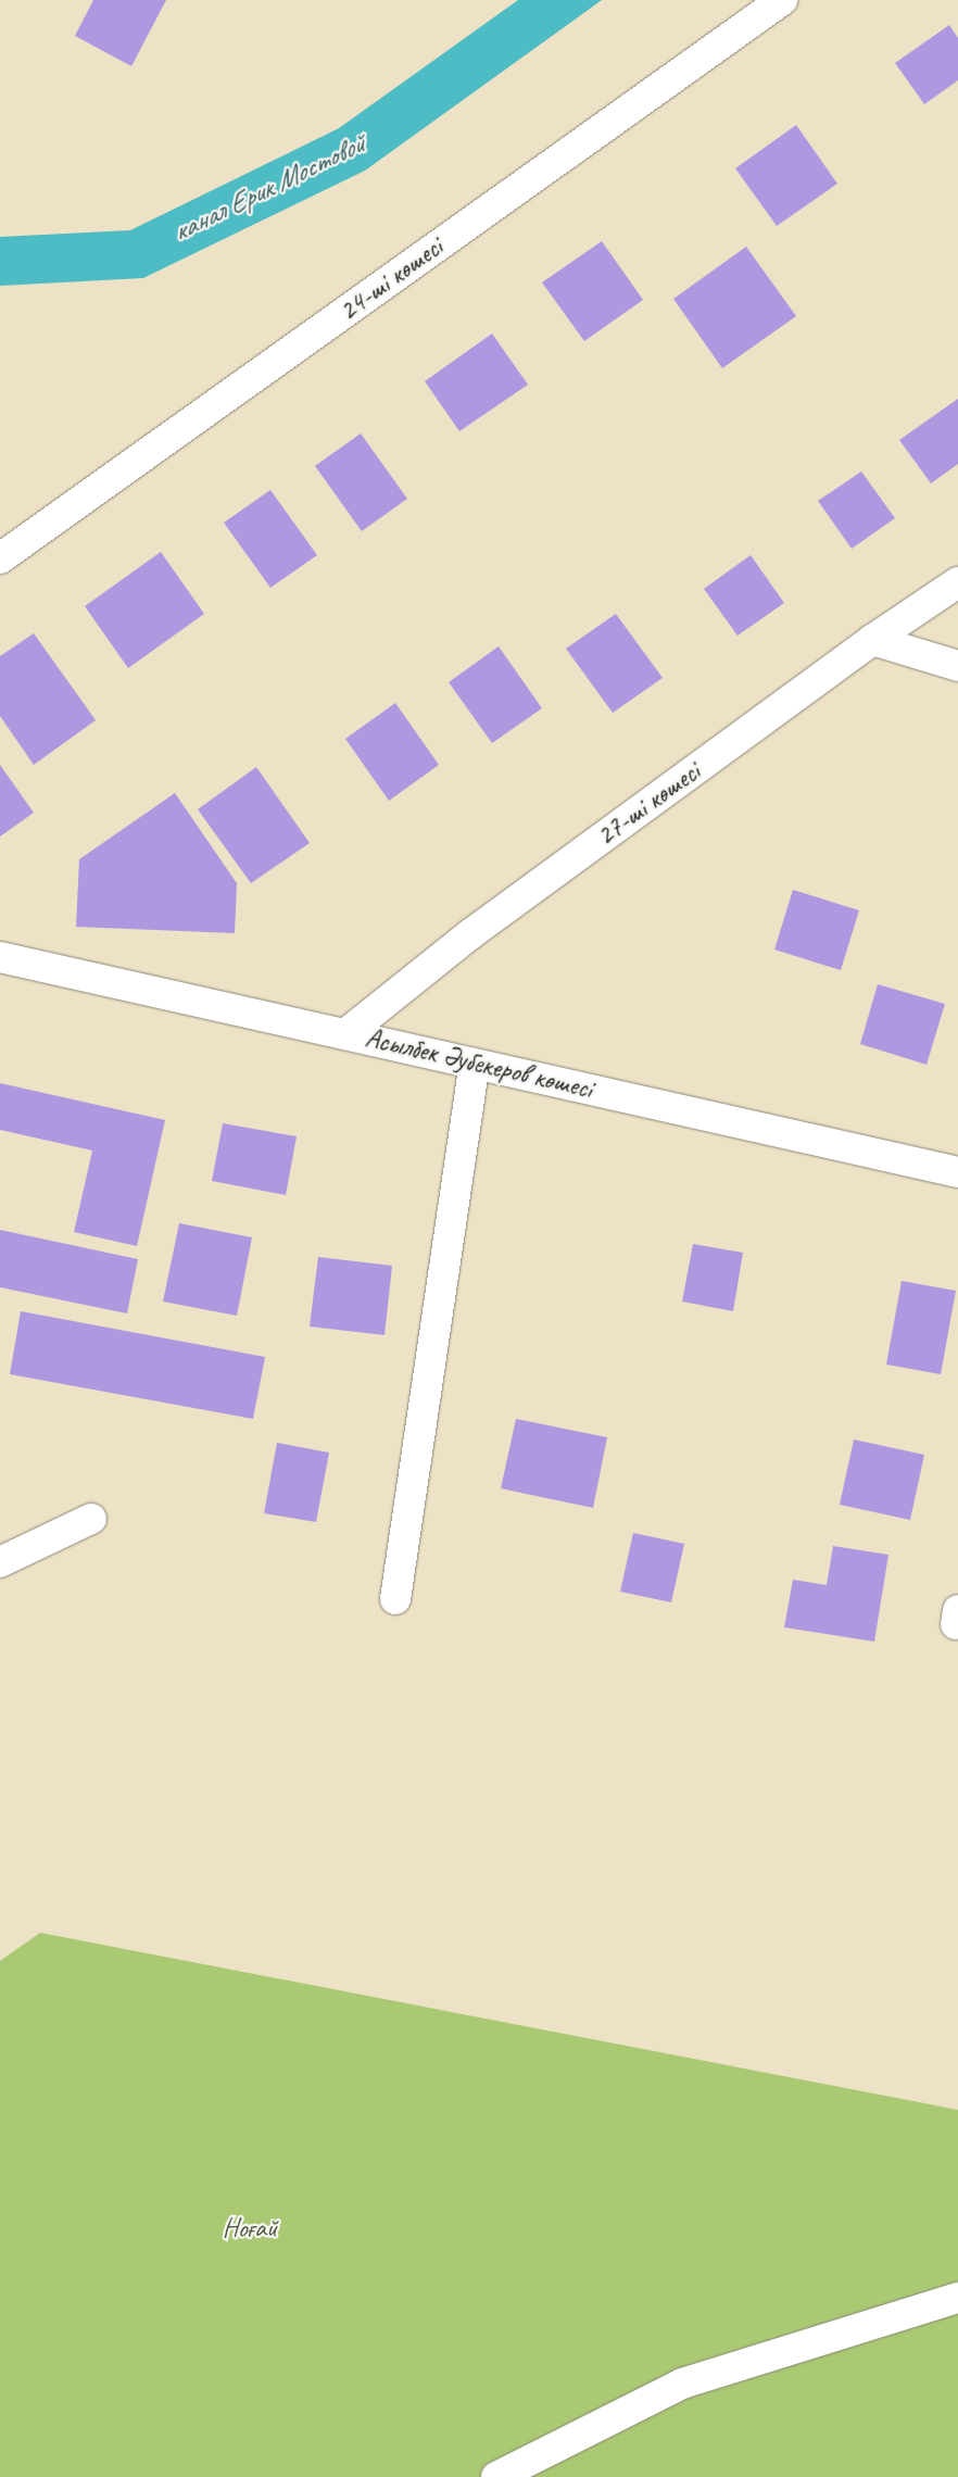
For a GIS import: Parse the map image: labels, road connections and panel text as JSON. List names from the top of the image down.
{
  "streets": {
    "street": ["24-ші көшесі", "27-ші көшесі", "Асылбек Әубекеров көшесі"]
  },
  "crossings": [
    ["27-ші көшесі", "Асылбек Әубекеров көшесі"]
  ],
  "water": ["канал Ерик Мостовой"],
  "parks": ["Ноғай"]
}
